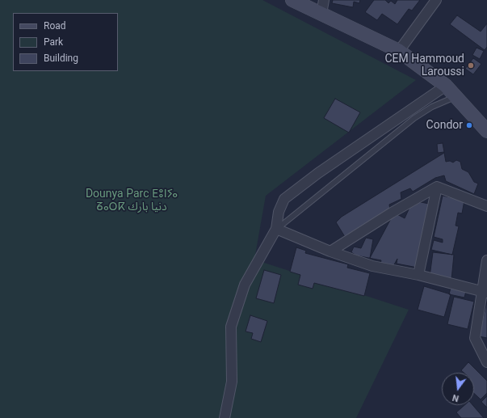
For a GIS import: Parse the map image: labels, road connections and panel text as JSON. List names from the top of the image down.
{
  "parks": ["Dounya Parc ⴹⵓⵏⵢⴰ ⵒⴰⵔⴽ دنيا بارك"],
  "places": ["CEM Hammoud Laroussi", "Condor"],
  "legend": ["Road", "Park", "Building"],
  "north": "bottom"
}
